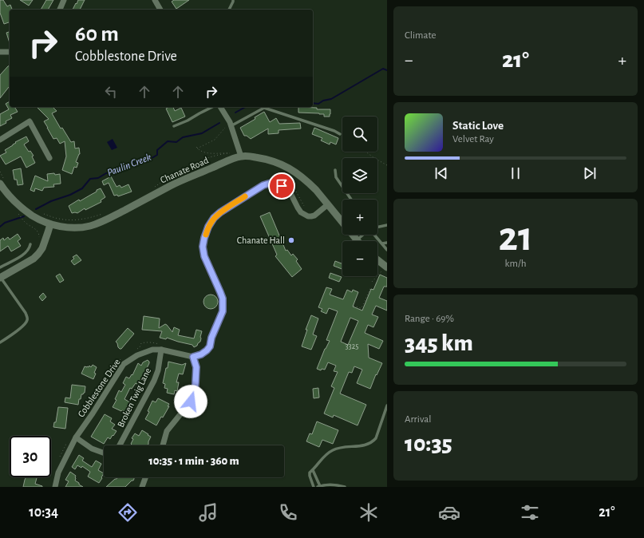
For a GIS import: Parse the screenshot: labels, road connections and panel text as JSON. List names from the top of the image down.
{
  "streets": {
    "street": ["Chanate Road", "Cobblestone Drive", "Broken Twig Lane"]
  },
  "crossings": [
    ["Cobblestone Drive", "Broken Twig Lane"]
  ],
  "water": ["Paulin Creek"],
  "places": ["Chanate Hall"],
  "house_numbers": ["3325"],
  "page": {
    "tile": [
      "Climate",
      ["21", "km/h"],
      ["Range · 69%", "345 km"],
      ["Arrival", "10:35"]
    ],
    "turn": ["60 m", "Cobblestone Drive"],
    "heat": ["−", "21°", "+"],
    "song": ["Static Love", "Velvet Ray"],
    "map_buttons": ["+", "−"],
    "limit": "30",
    "trip": "10:35 · 1 min · 360 m",
    "tabs": ["10:34", "21°"]
  }
}
